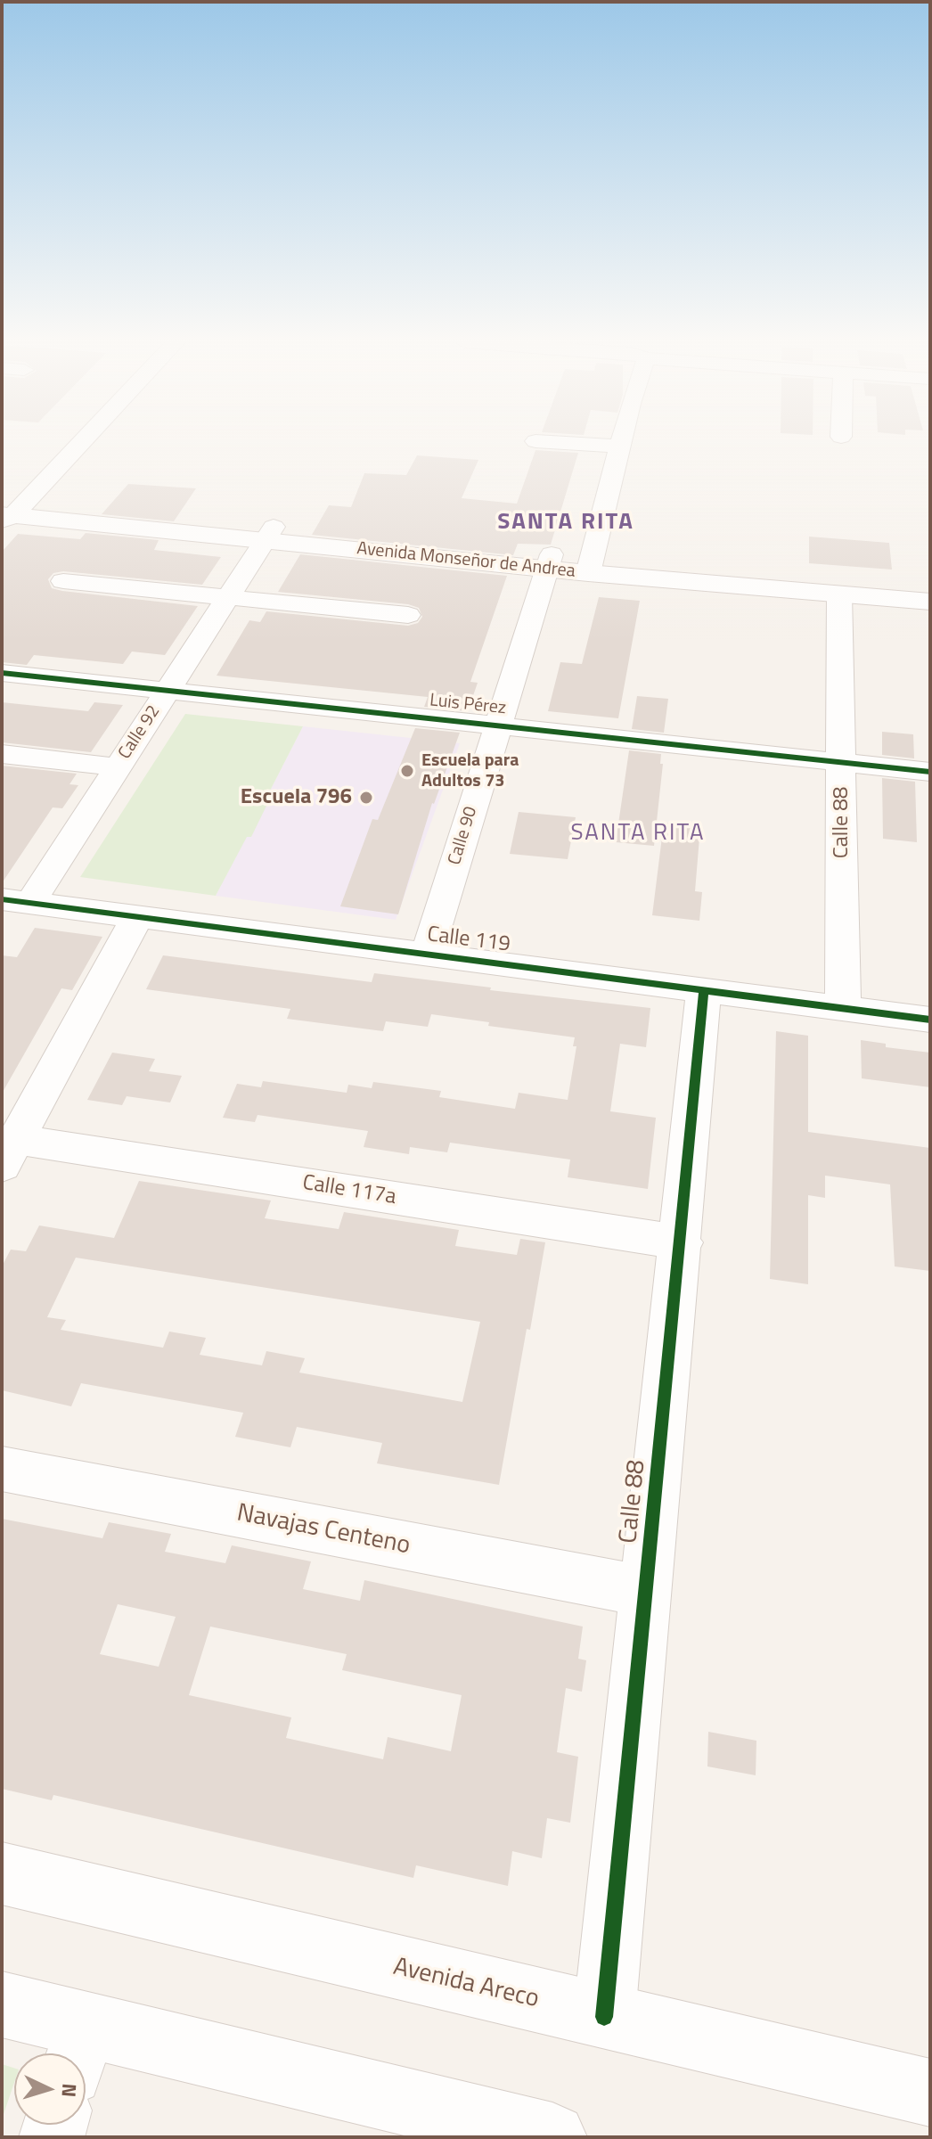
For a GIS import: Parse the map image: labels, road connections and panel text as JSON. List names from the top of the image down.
{
  "streets": {
    "main road": ["Avenida Monseñor de Andrea", "Avenida Areco"],
    "street": [
      "Luis Pérez",
      "Calle 92",
      "Calle 88",
      "Calle 90",
      "Calle 119",
      "Calle 117a",
      "Navajas Centeno"
    ]
  },
  "crossings": [
    ["Avenida Monseñor de Andrea", "Calle 92"],
    ["Avenida Monseñor de Andrea", "Calle 88"],
    ["Avenida Monseñor de Andrea", "Calle 90"],
    ["Luis Pérez", "Calle 92"],
    ["Luis Pérez", "Calle 88"],
    ["Luis Pérez", "Calle 90"],
    ["Calle 92", "Calle 119"],
    ["Calle 88", "Calle 119"],
    ["Calle 88", "Calle 117a"],
    ["Calle 88", "Navajas Centeno"],
    ["Calle 88", "Avenida Areco"],
    ["Calle 90", "Calle 119"]
  ],
  "districts": ["SANTA RITA", "SANTA RITA"],
  "places": ["Escuela para Adultos 73", "Escuela 796"],
  "north": "right"
}
